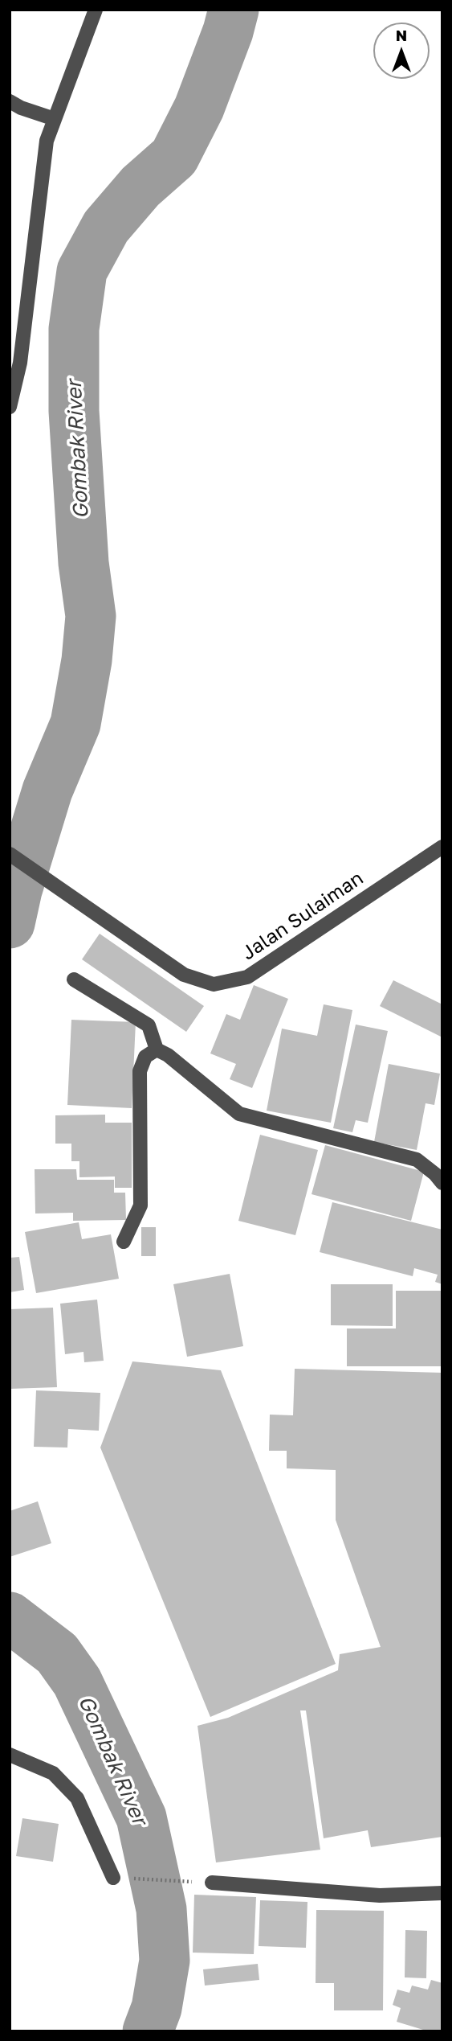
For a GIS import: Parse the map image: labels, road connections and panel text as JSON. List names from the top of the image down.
{
  "streets": {
    "street": ["Jalan Sulaiman"]
  },
  "water": ["Gombak River"],
  "north": "top"
}
